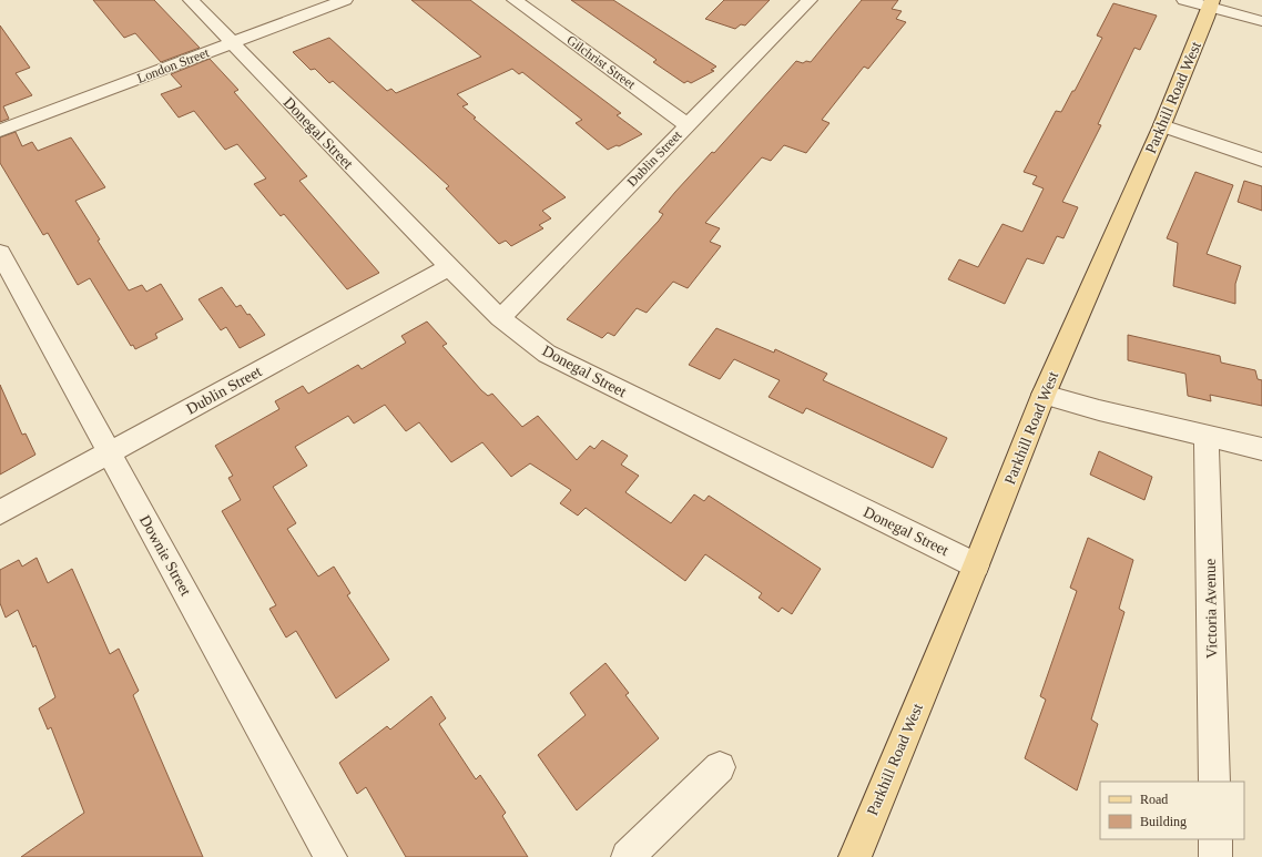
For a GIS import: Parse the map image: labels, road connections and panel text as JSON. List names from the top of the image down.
{
  "streets": {
    "main road": ["Parkhill Road West"],
    "street": [
      "Gilchrist Street",
      "London Street",
      "Donegal Street",
      "Dublin Street",
      "Downie Street",
      "Victoria Avenue"
    ]
  },
  "crossings": [
    ["Gilchrist Street", "Dublin Street"],
    ["London Street", "Donegal Street"],
    ["Parkhill Road West", "Donegal Street"],
    ["Donegal Street", "Dublin Street"],
    ["Dublin Street", "Downie Street"]
  ],
  "legend": ["Road", "Building"]
}
